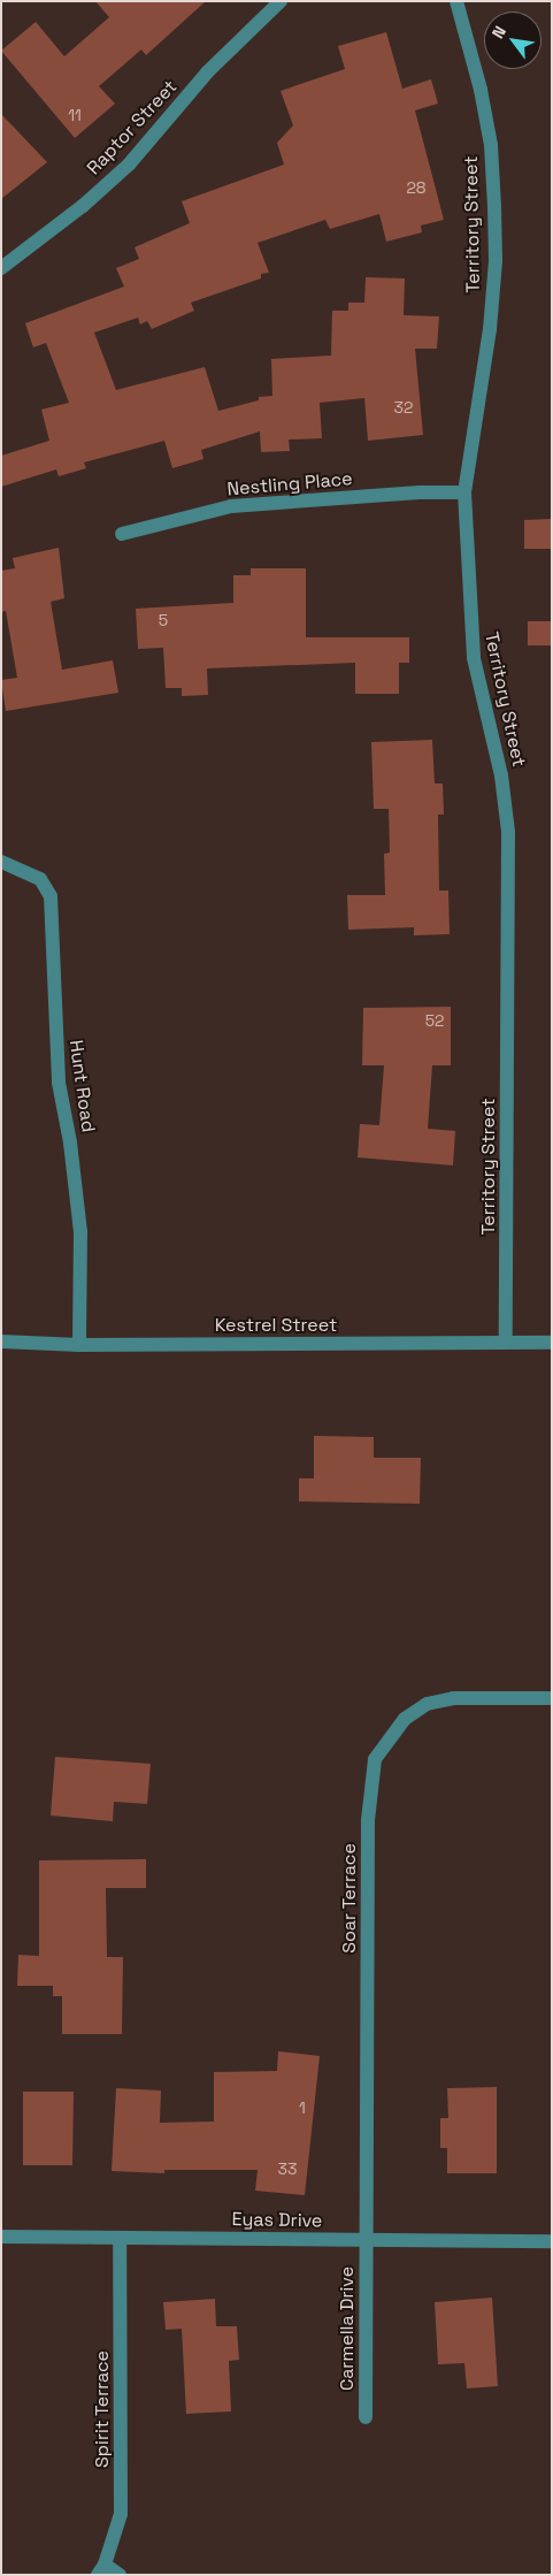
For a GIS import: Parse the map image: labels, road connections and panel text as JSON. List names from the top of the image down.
{
  "streets": {
    "street": [
      "Raptor Street",
      "Territory Street",
      "Nestling Place",
      "Hunt Road",
      "Kestrel Street",
      "Soar Terrace",
      "Eyas Drive",
      "Carmella Drive",
      "Spirit Terrace"
    ]
  },
  "crossings": [
    ["Territory Street", "Nestling Place"],
    ["Territory Street", "Kestrel Street"],
    ["Hunt Road", "Kestrel Street"],
    ["Soar Terrace", "Eyas Drive"],
    ["Soar Terrace", "Carmella Drive"],
    ["Eyas Drive", "Carmella Drive"],
    ["Eyas Drive", "Spirit Terrace"]
  ],
  "house_numbers": [
    "11",
    "28",
    "32",
    "5",
    "52",
    "1",
    "33"
  ],
  "north": "top left"
}
